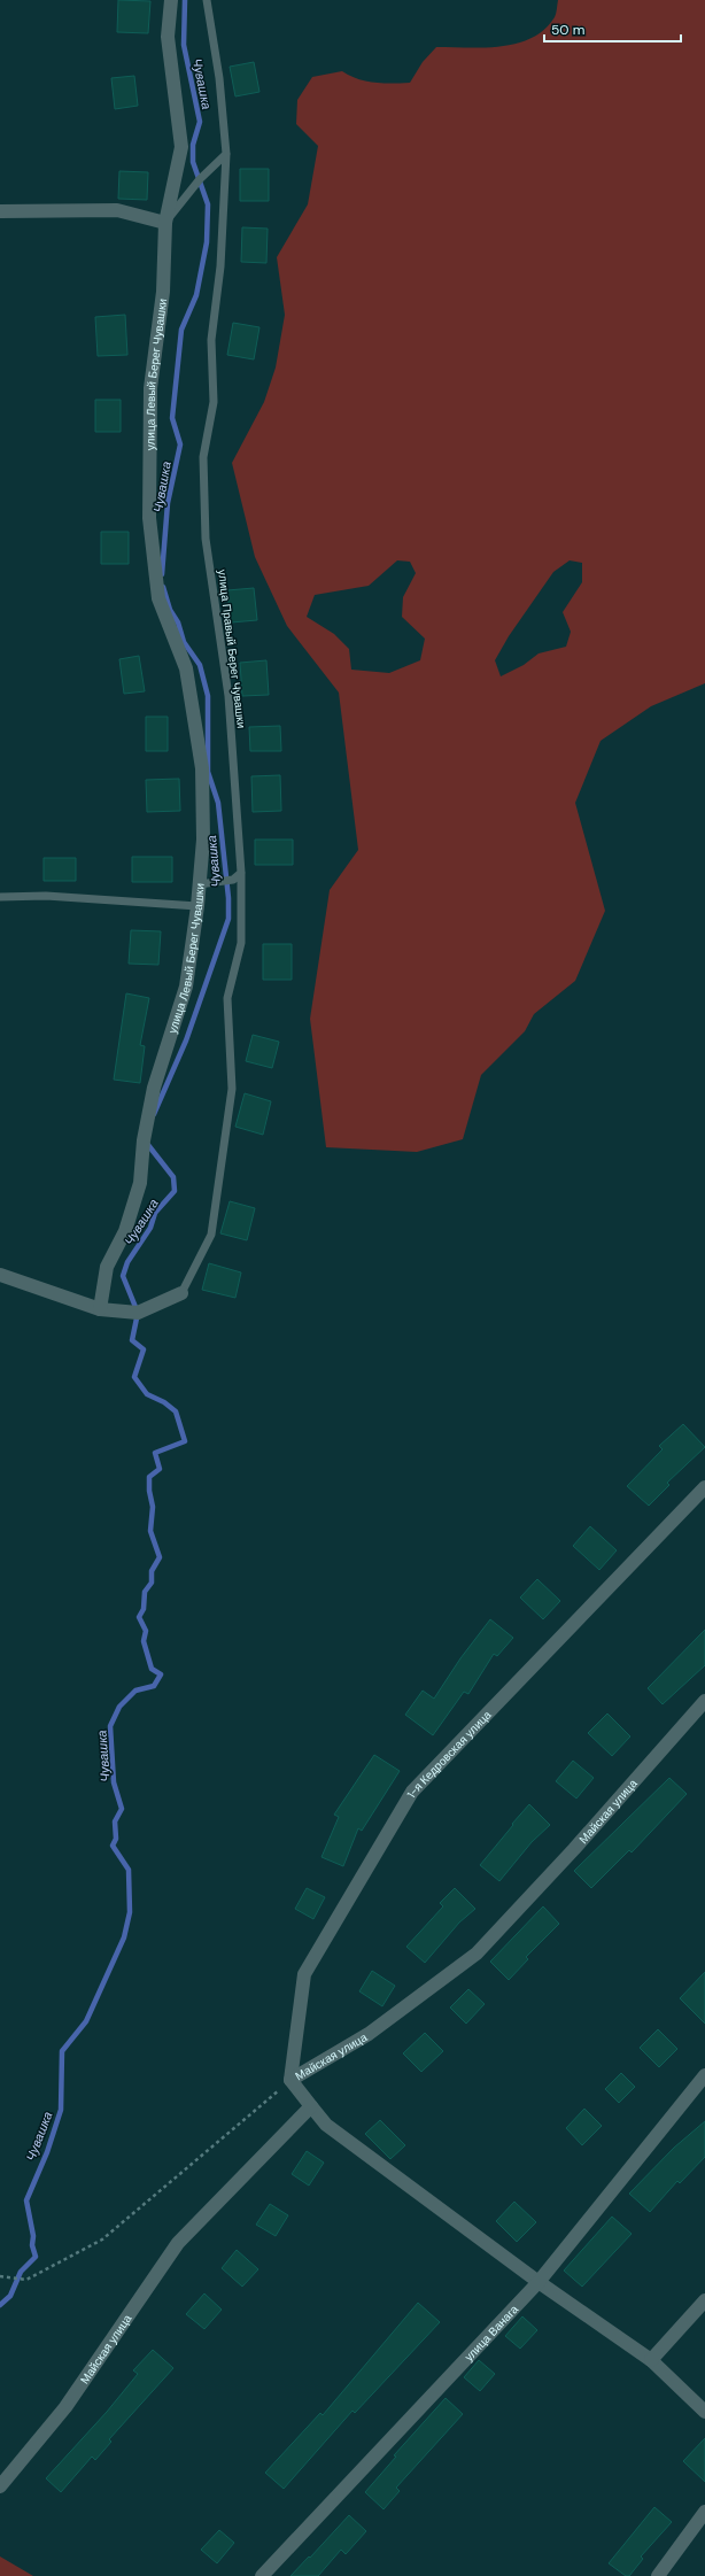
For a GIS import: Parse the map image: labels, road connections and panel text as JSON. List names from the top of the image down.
{
  "streets": {
    "street": [
      "улица Левый Берег Чувашки",
      "1-я Кедровская улица",
      "Майская улица",
      "улица Ванага"
    ],
    "lane": ["улица Правый Берег Чувашки"]
  },
  "crossings": [
    ["1-я Кедровская улица", "Майская улица"]
  ],
  "water": ["Чувашка"],
  "scale_bar": "50 m"
}
